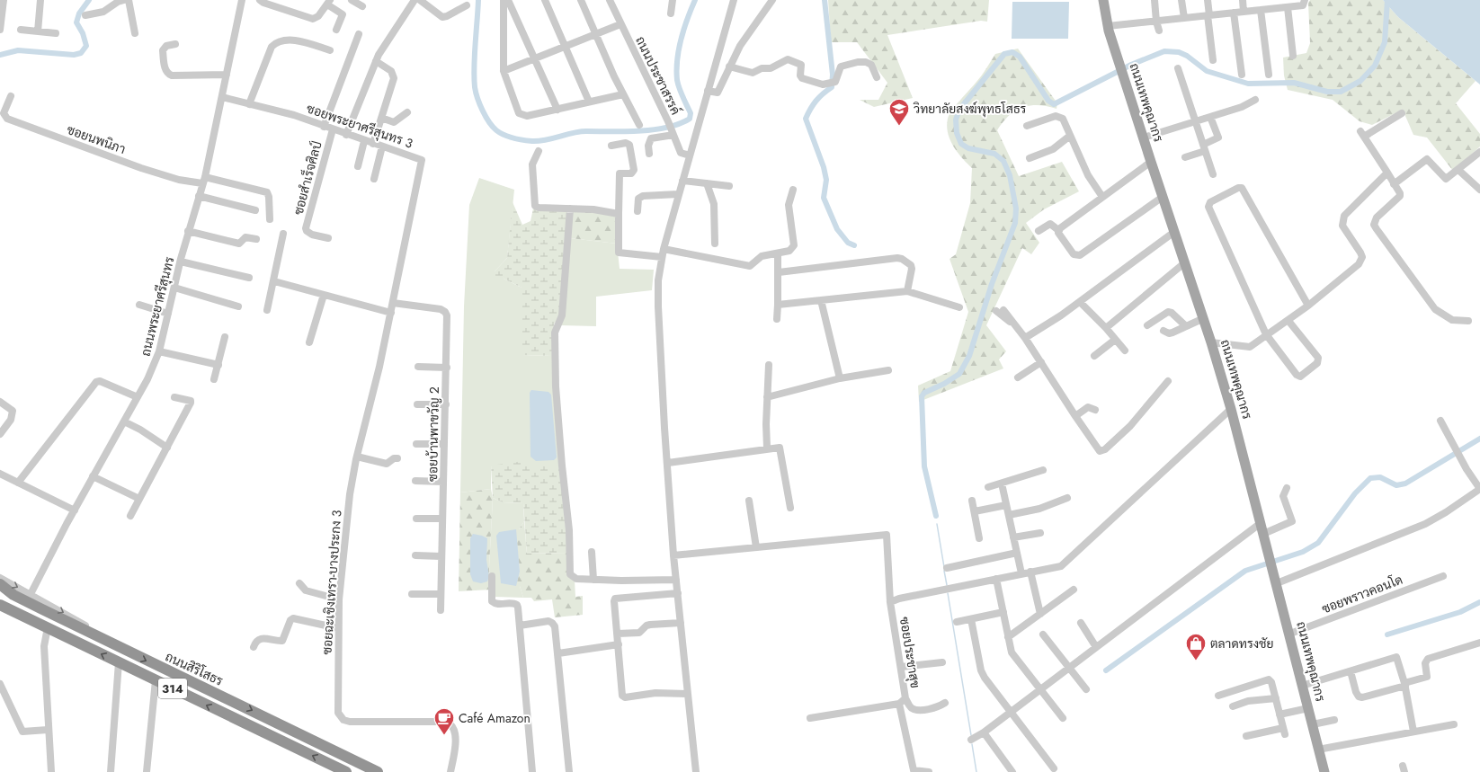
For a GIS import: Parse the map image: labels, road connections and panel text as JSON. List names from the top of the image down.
{
  "streets": {
    "highway": ["ถนนสิริโสธร", "314"],
    "main road": ["ถนนเทพคุณากร"],
    "street": [
      "ถนนประชาสรรค์",
      "ซอยพระยาศรีสุนทร 3",
      "ซอยนพนิภา",
      "ซอยสำเร็จศิลป์",
      "ถนนพระยาศรีสุนทร",
      "ซอยบ้านพาขวัญ 2",
      "ซอยฉะเชิงเทรา-บางประกง 3",
      "ซอยพราวคอนโด",
      "ซอยประชาสุข"
    ]
  },
  "crossings": [
    ["ถนนเทพคุณากร", "ซอยพราวคอนโด"],
    ["ซอยพระยาศรีสุนทร 3", "ซอยสำเร็จศิลป์"],
    ["ซอยพระยาศรีสุนทร 3", "ถนนพระยาศรีสุนทร"],
    ["ซอยพระยาศรีสุนทร 3", "ซอยบ้านพาขวัญ 2"],
    ["ซอยพระยาศรีสุนทร 3", "ซอยฉะเชิงเทรา-บางประกง 3"],
    ["ซอยนพนิภา", "ถนนพระยาศรีสุนทร"]
  ],
  "one_way": ["ถนนสิริโสธร"],
  "places": {
    "school or university": ["วิทยาลัยสงฆ์พุทธโสธร"],
    "shop": ["ตลาดทรงชัย"],
    "cafe": ["Café Amazon"]
  }
}
